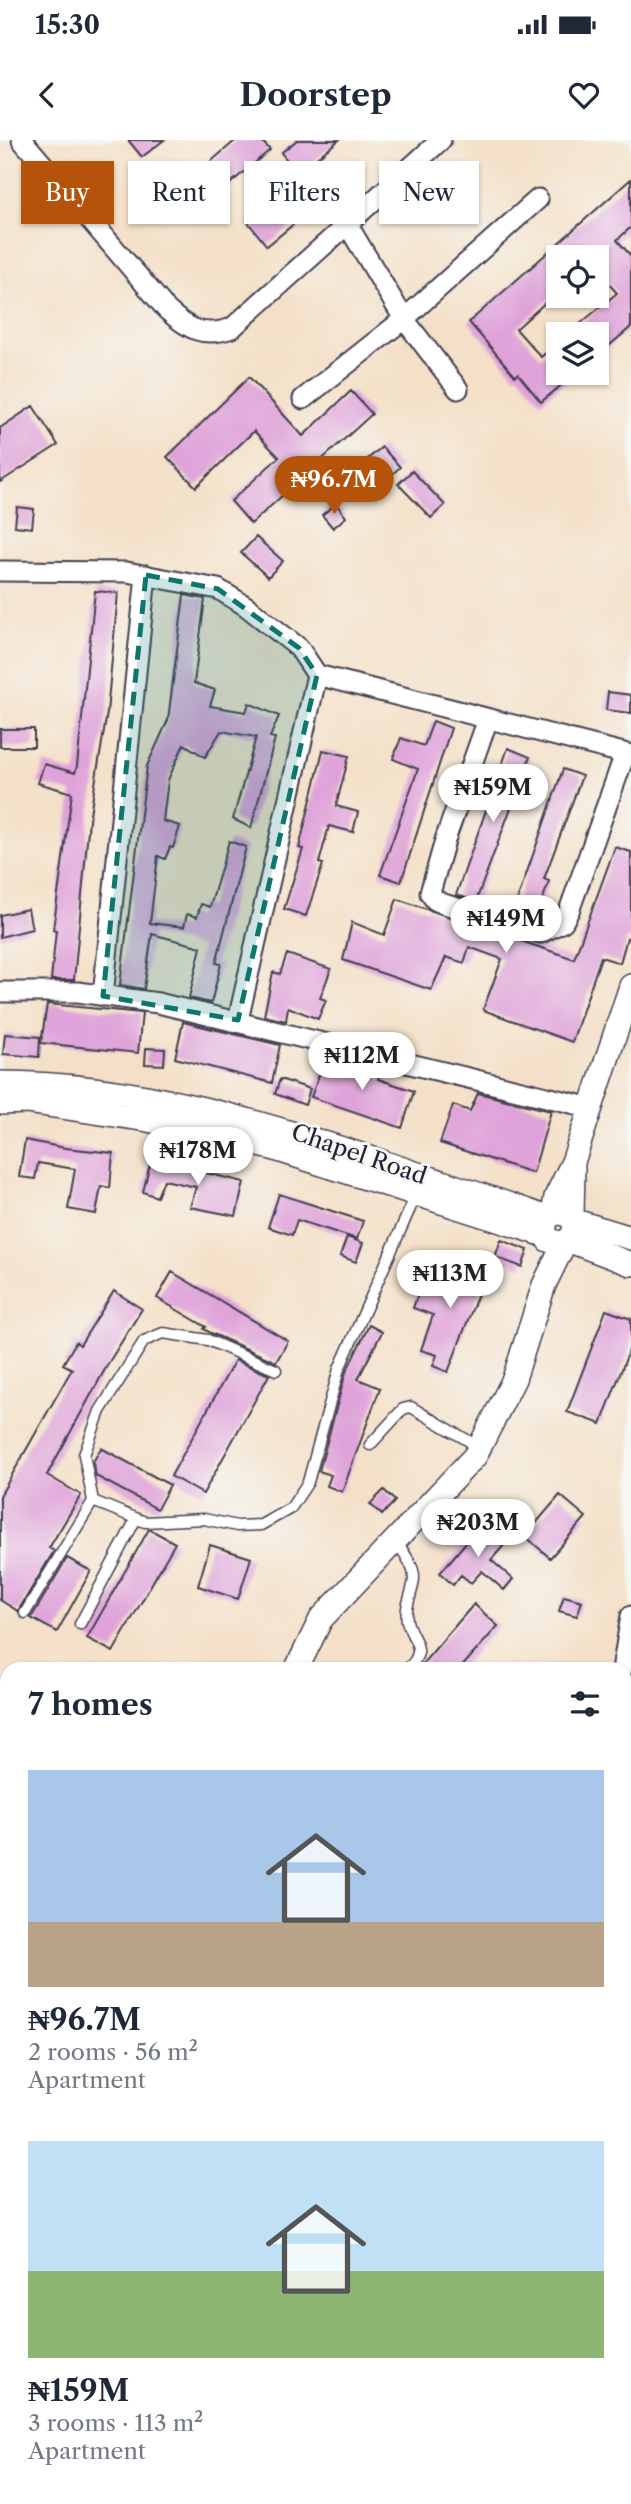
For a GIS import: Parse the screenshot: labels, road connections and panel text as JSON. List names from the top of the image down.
{
  "streets": {
    "street": ["Chapel Road"]
  },
  "page": {
    "status": "15:30",
    "header": "Doorstep",
    "chip": [
      "Buy",
      "Rent",
      "Filters",
      "New"
    ],
    "price": [
      "₦96.7M",
      "₦159M",
      "₦149M",
      "₦112M",
      "₦178M",
      "₦113M",
      "₦203M"
    ],
    "heading": "7 homes",
    "list": [
      {
        "name": "₦96.7M",
        "note": "2 rooms · 56 m² · Apartment"
      },
      {
        "name": "₦159M",
        "note": "3 rooms · 113 m² · Apartment"
      }
    ]
  }
}
